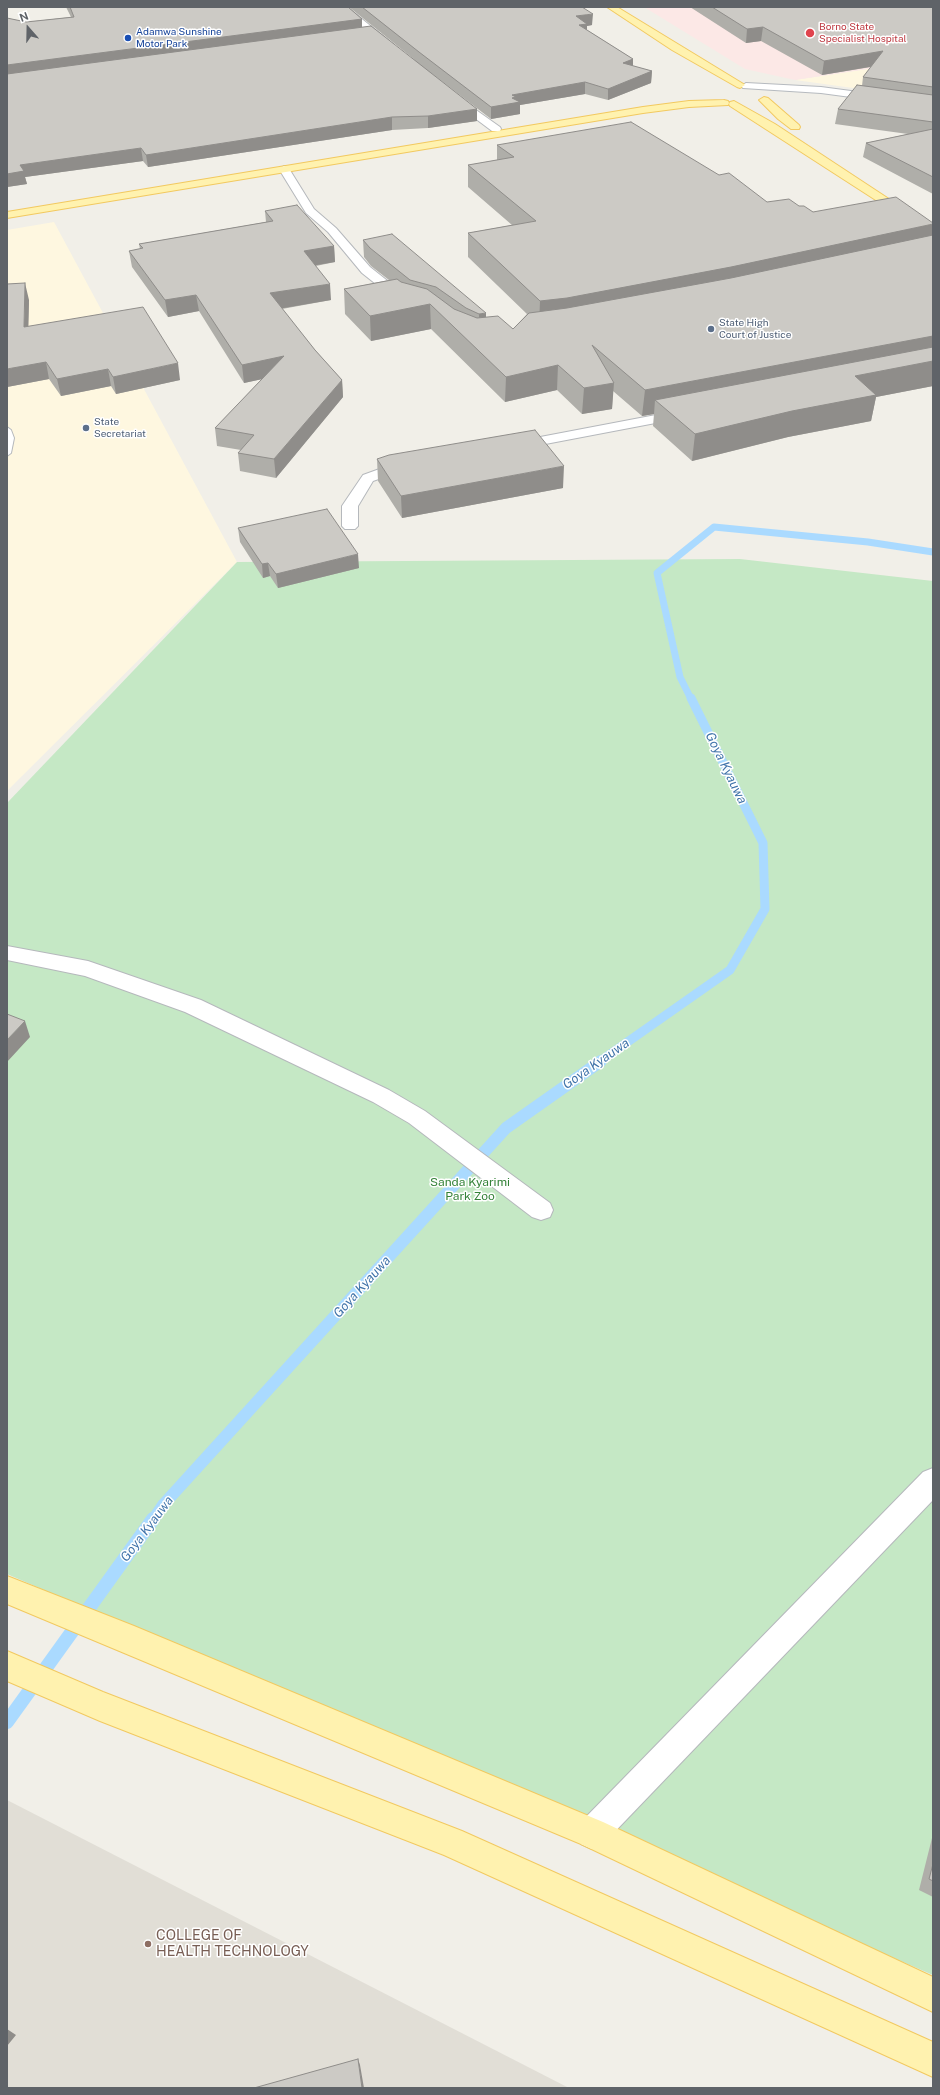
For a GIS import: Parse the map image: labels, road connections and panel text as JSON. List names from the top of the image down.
{
  "water": ["Goya Kyauwa"],
  "parks": ["Sanda Kyarimi Park Zoo"],
  "places": [
    "Borno State Specialist Hospital",
    "Adamwa Sunshine Motor Park",
    "State High Court of Justice",
    "State Secretariat",
    "COLLEGE OF HEALTH TECHNOLOGY"
  ],
  "north": "top"
}
